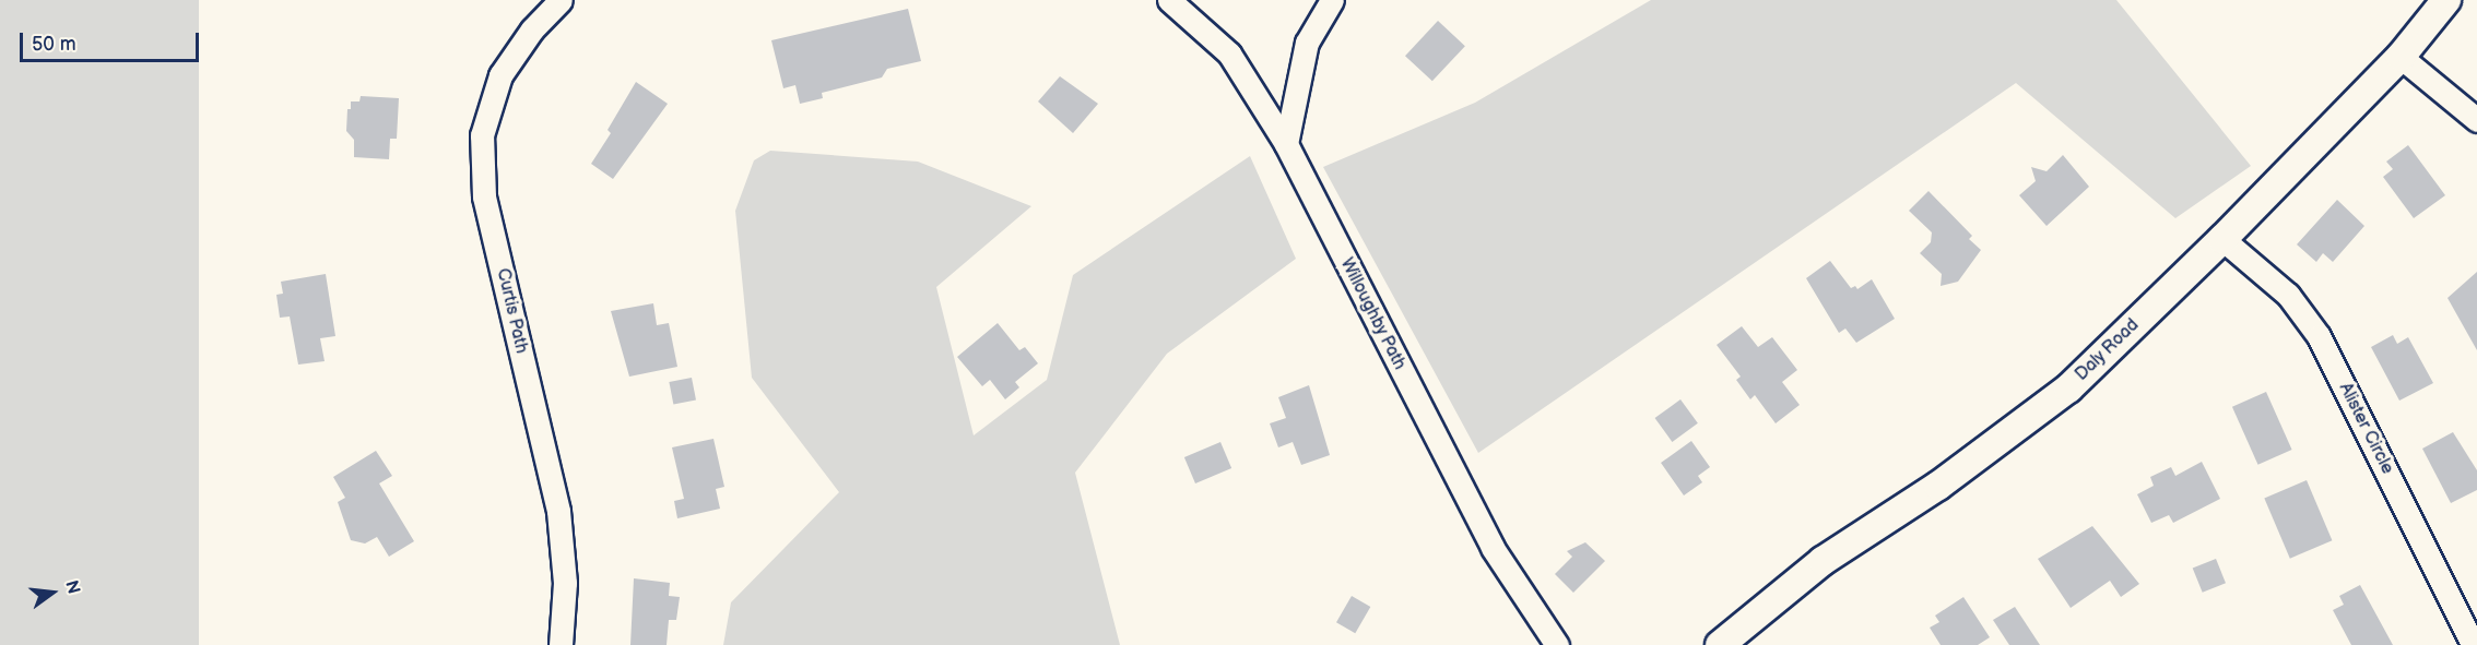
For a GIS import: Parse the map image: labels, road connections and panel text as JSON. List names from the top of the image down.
{
  "streets": {
    "street": [
      "Curtis Path",
      "Willoughby Path",
      "Daly Road",
      "Alister Circle"
    ]
  },
  "crossings": [
    ["Daly Road", "Alister Circle"]
  ],
  "scale_bar": "50 m",
  "north": "right"
}
